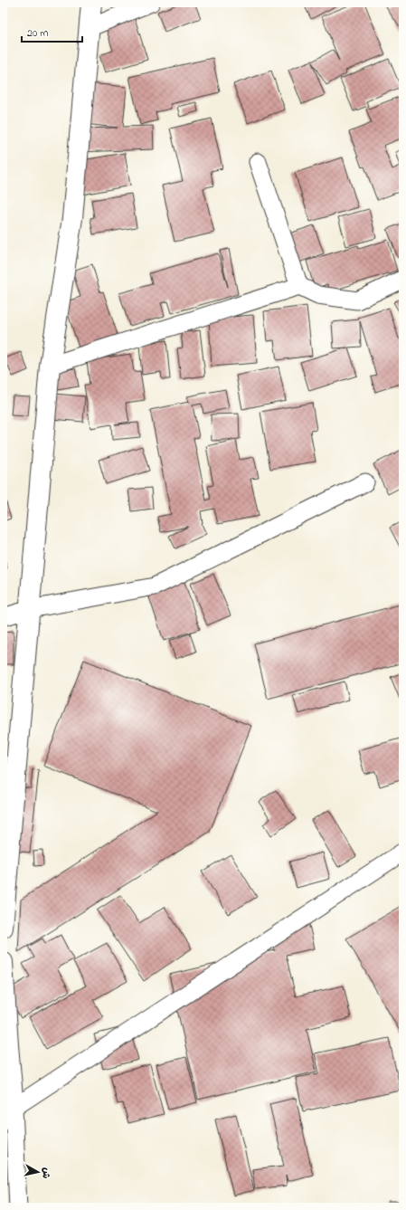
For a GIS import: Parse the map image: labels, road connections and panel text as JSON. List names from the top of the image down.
{
  "scale_bar": "20 m",
  "north": "right"
}
